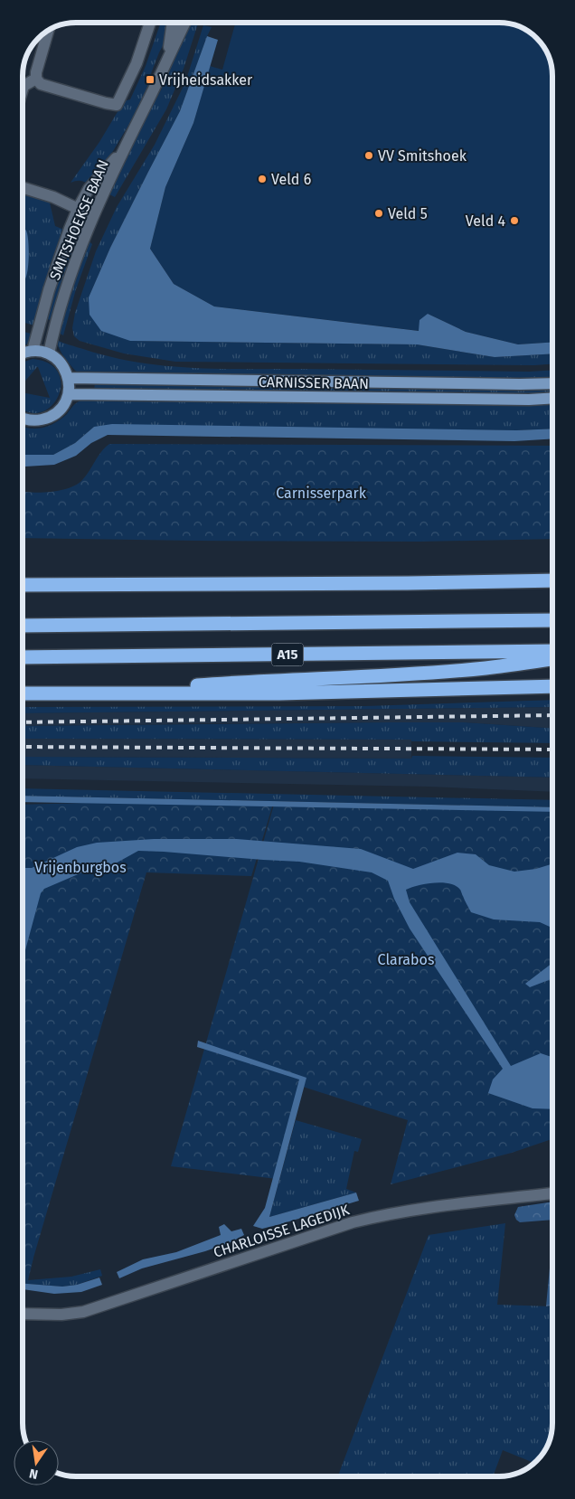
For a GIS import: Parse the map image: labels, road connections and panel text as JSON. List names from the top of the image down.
{
  "streets": {
    "highway": ["A15"],
    "main road": ["CARNISSER BAAN"],
    "street": ["SMITSHOEKSE BAAN", "CHARLOISSE LAGEDIJK"]
  },
  "parks": ["Carnisserpark", "Vrijenburgbos", "Clarabos"],
  "places": {
    "transit": ["Vrijheidsakker"],
    "other": [
      "VV Smitshoek",
      "Veld 6",
      "Veld 5",
      "Veld 4"
    ]
  },
  "north": "bottom"
}
